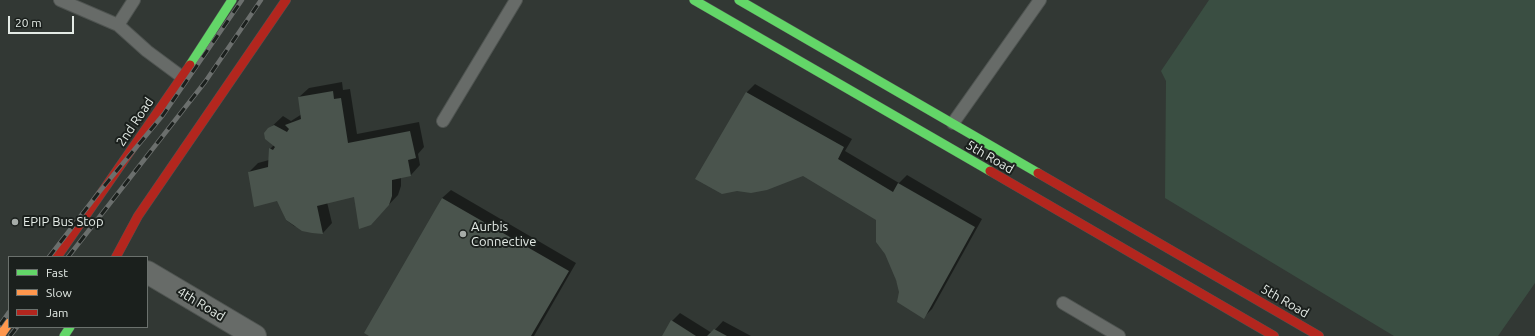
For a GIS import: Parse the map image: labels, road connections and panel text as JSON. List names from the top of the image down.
{
  "streets": {
    "street": ["2nd Road", "5th Road", "4th Road"]
  },
  "places": ["EPIP Bus Stop", "Aurbis Connective"],
  "legend": ["Fast", "Slow", "Jam"],
  "scale_bar": "20 m"
}
